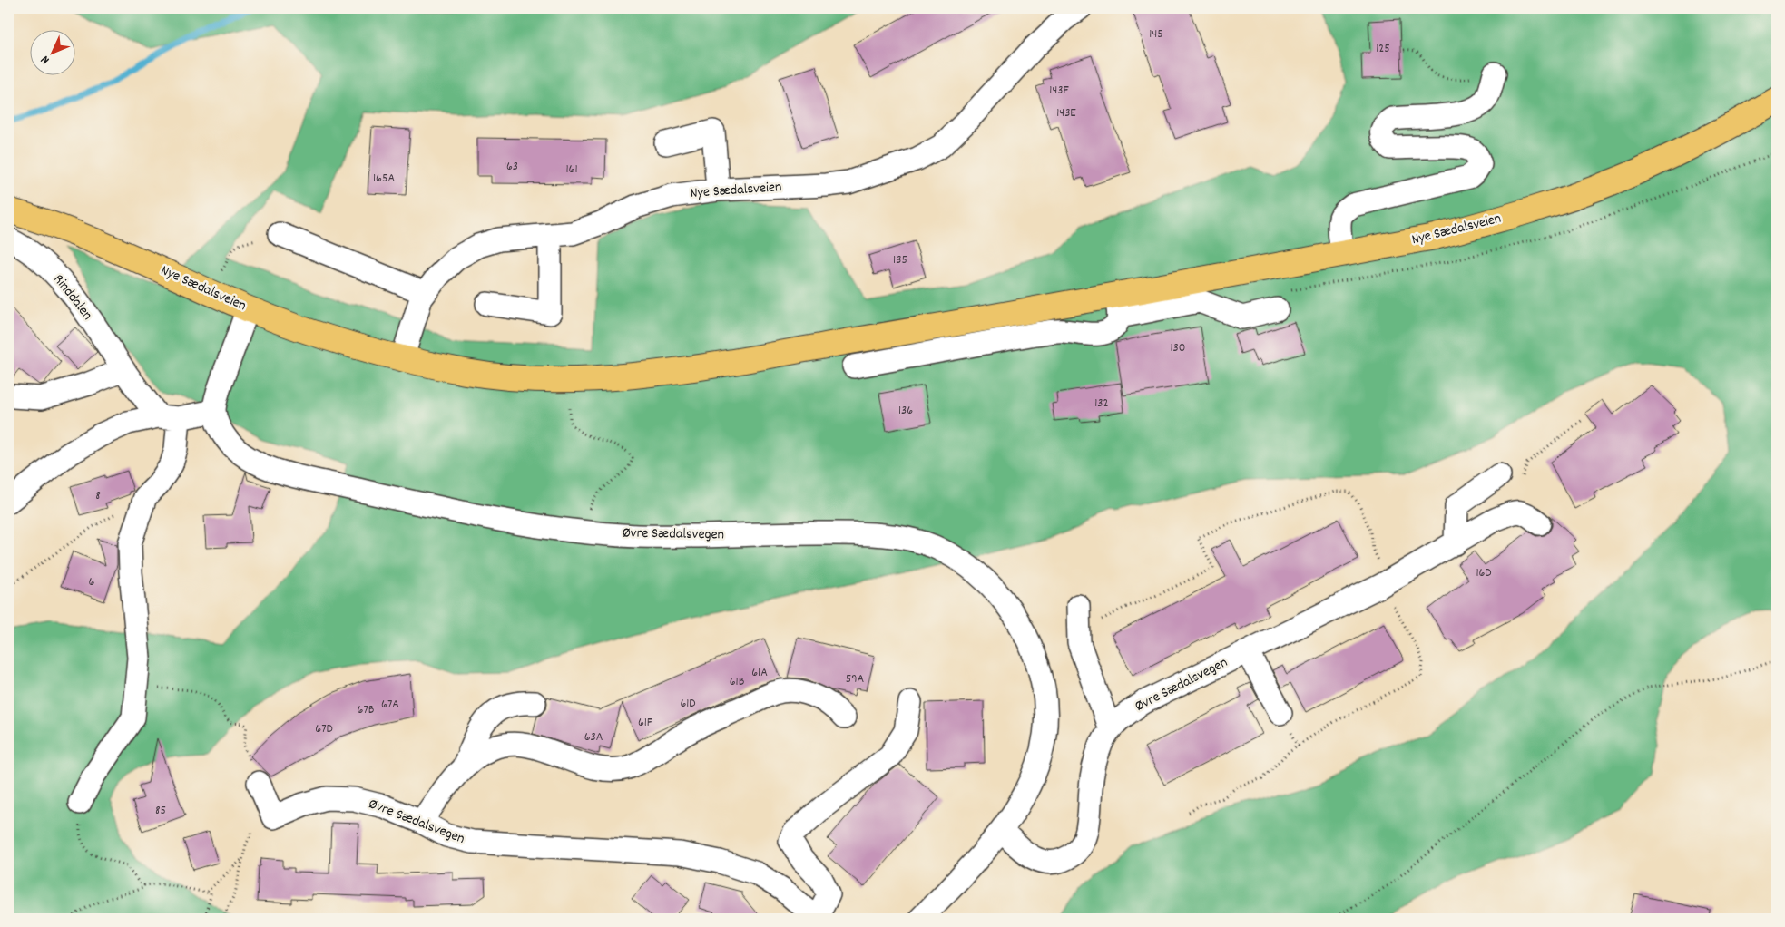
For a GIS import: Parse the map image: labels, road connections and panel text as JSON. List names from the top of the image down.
{
  "streets": {
    "main road": ["Nye Sædalsveien"],
    "street": ["Rinddalen", "Øvre Sædalsvegen"]
  },
  "house_numbers": [
    "145",
    "125",
    "143F",
    "143E",
    "163",
    "161",
    "165A",
    "135",
    "130",
    "132",
    "136",
    "8",
    "16D",
    "6",
    "61A",
    "59A",
    "61B",
    "61D",
    "67A",
    "67B",
    "61F",
    "67D",
    "63A",
    "85"
  ],
  "north": "bottom left"
}
